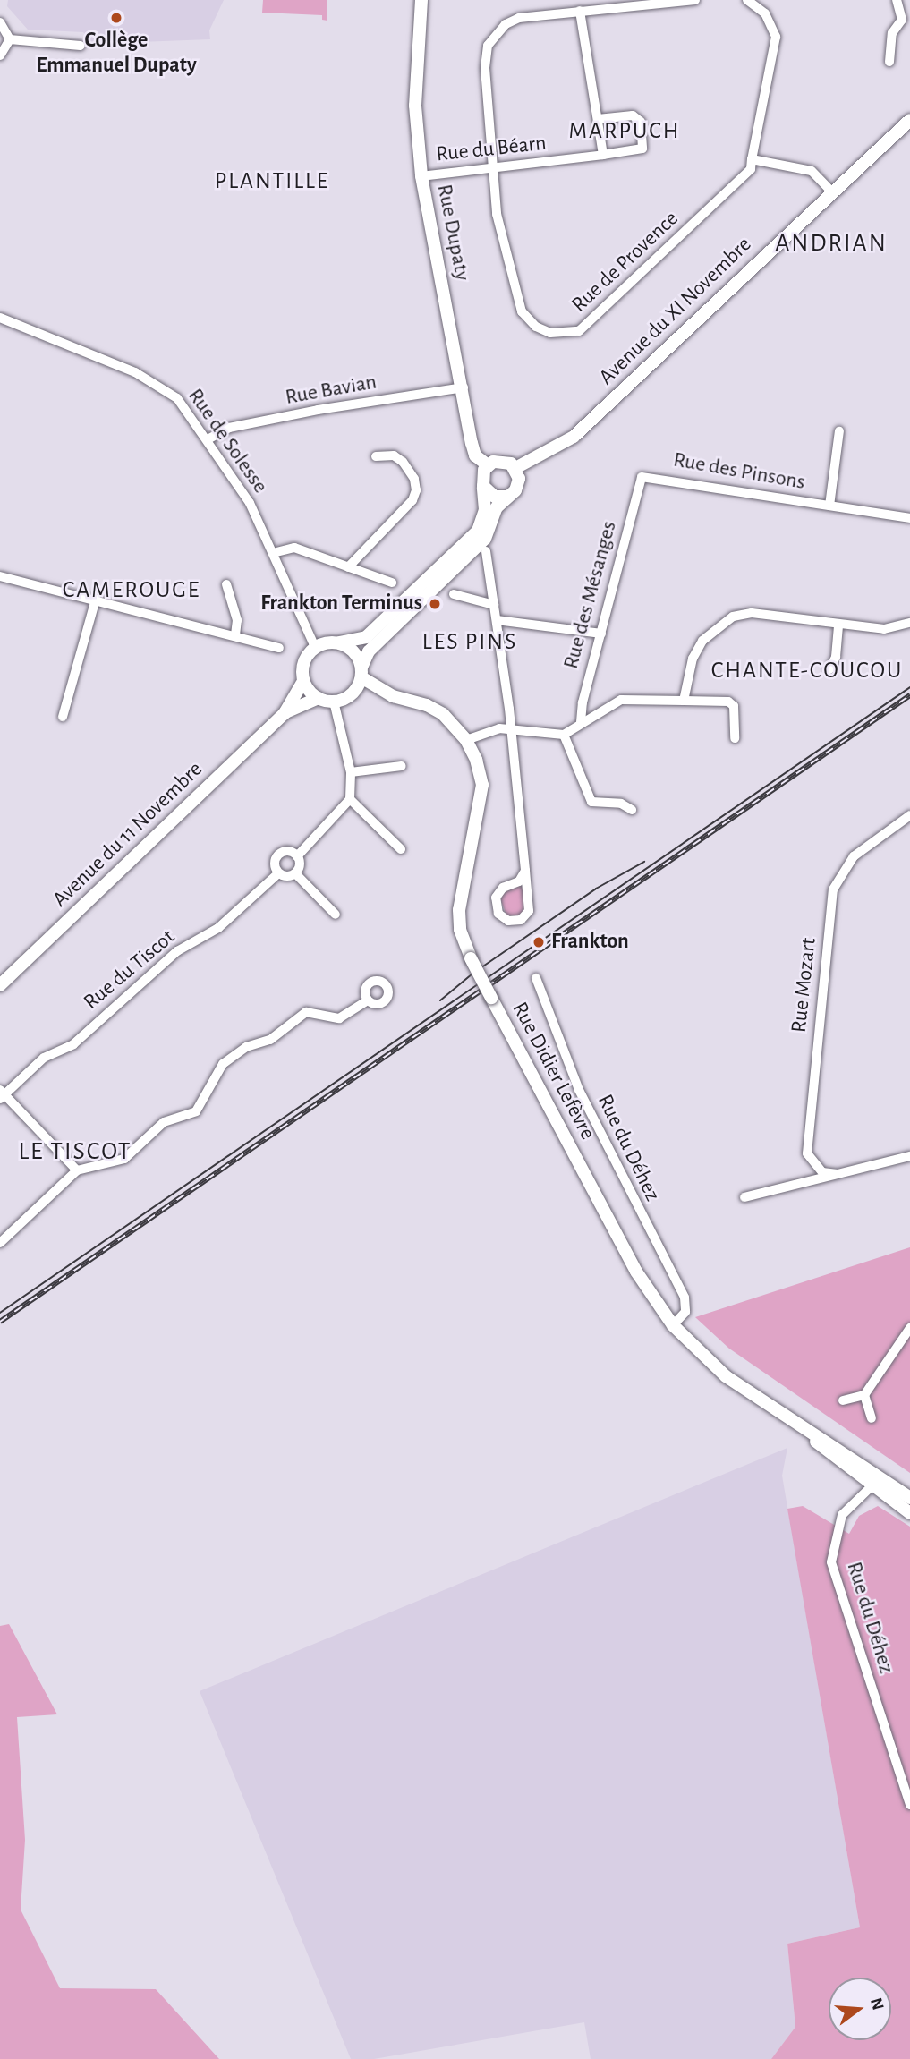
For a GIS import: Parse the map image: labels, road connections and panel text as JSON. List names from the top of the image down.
{
  "streets": {
    "main road": [
      "Rue Dupaty",
      "Avenue du XI Novembre",
      "Avenue du 11 Novembre",
      "Rue Didier Lefèvre"
    ],
    "street": [
      "Rue du Béarn",
      "Rue de Provence",
      "Rue Bavian",
      "Rue de Solesse",
      "Rue des Pinsons",
      "Rue des Mésanges",
      "Rue du Tiscot",
      "Rue Mozart",
      "Rue du Déhez"
    ]
  },
  "crossings": [
    ["Rue du Béarn", "Rue Dupaty"],
    ["Rue du Béarn", "Rue de Provence"],
    ["Rue Dupaty", "Avenue du XI Novembre"],
    ["Rue Dupaty", "Rue Bavian"],
    ["Rue Bavian", "Rue de Solesse"],
    ["Rue de Solesse", "Avenue du 11 Novembre"],
    ["Rue de Solesse", "Rue Didier Lefèvre"],
    ["Rue des Pinsons", "Rue des Mésanges"],
    ["Avenue du 11 Novembre", "Rue Didier Lefèvre"],
    ["Rue Didier Lefèvre", "Rue du Déhez"]
  ],
  "districts": [
    "MARPUCH",
    "PLANTILLE",
    "ANDRIAN",
    "CAMEROUGE",
    "LES PINS",
    "CHANTE-COUCOU",
    "LE TISCOT"
  ],
  "places": ["Collège Emmanuel Dupaty", "Frankton Terminus", "Frankton"],
  "north": "right"
}
